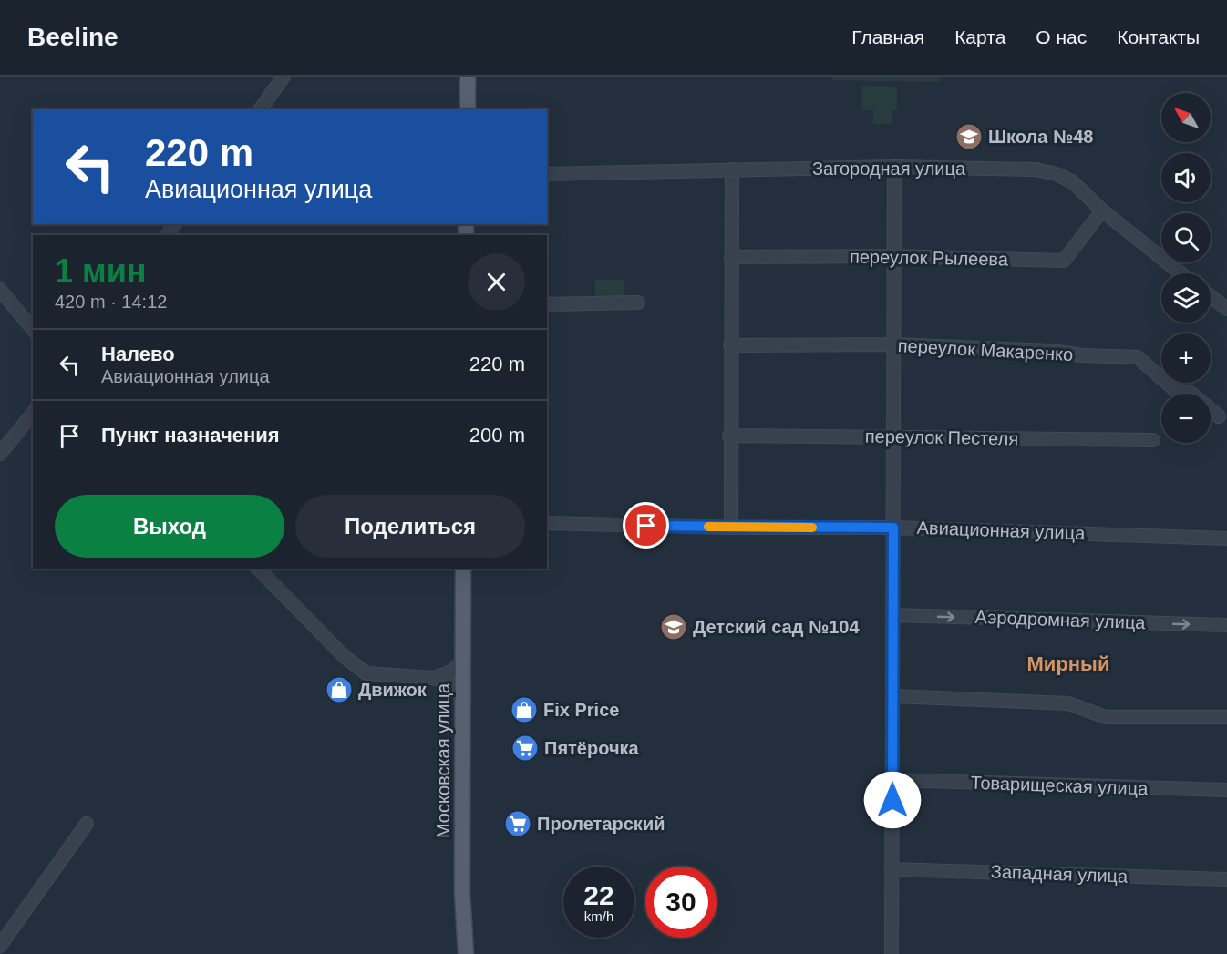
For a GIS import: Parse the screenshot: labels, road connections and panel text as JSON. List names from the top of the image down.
{
  "streets": {
    "main road": ["Московская улица"],
    "street": [
      "Загородная улица",
      "переулок Рылеева",
      "переулок Макаренко",
      "переулок Пестеля",
      "Авиационная улица",
      "Аэродромная улица",
      "Товарищеская улица",
      "Западная улица"
    ]
  },
  "crossings": [
    ["Загородная улица", "переулок Рылеева"]
  ],
  "districts": ["Мирный"],
  "places": {
    "school or university": ["Школа №48", "Детский сад №104"],
    "shop": ["Движок", "Fix Price"],
    "supermarket": ["Пятёрочка", "Пролетарский"]
  },
  "north": "top left",
  "page": {
    "header": "Beeline",
    "nav": [
      "Главная",
      "Карта",
      "О нас",
      "Контакты"
    ],
    "map_buttons": ["+", "−"],
    "turn": ["220 m", "Авиационная улица"],
    "heading": ["1 мин", "420 m · 14:12"],
    "list": [
      {
        "name": "Налево",
        "note": "Авиационная улица",
        "value": "220 m"
      },
      {
        "name": "Пункт назначения",
        "value": "200 m"
      }
    ],
    "buttons": ["Выход", "Поделиться"],
    "speed": "22 km/h",
    "limit": "30"
  }
}
